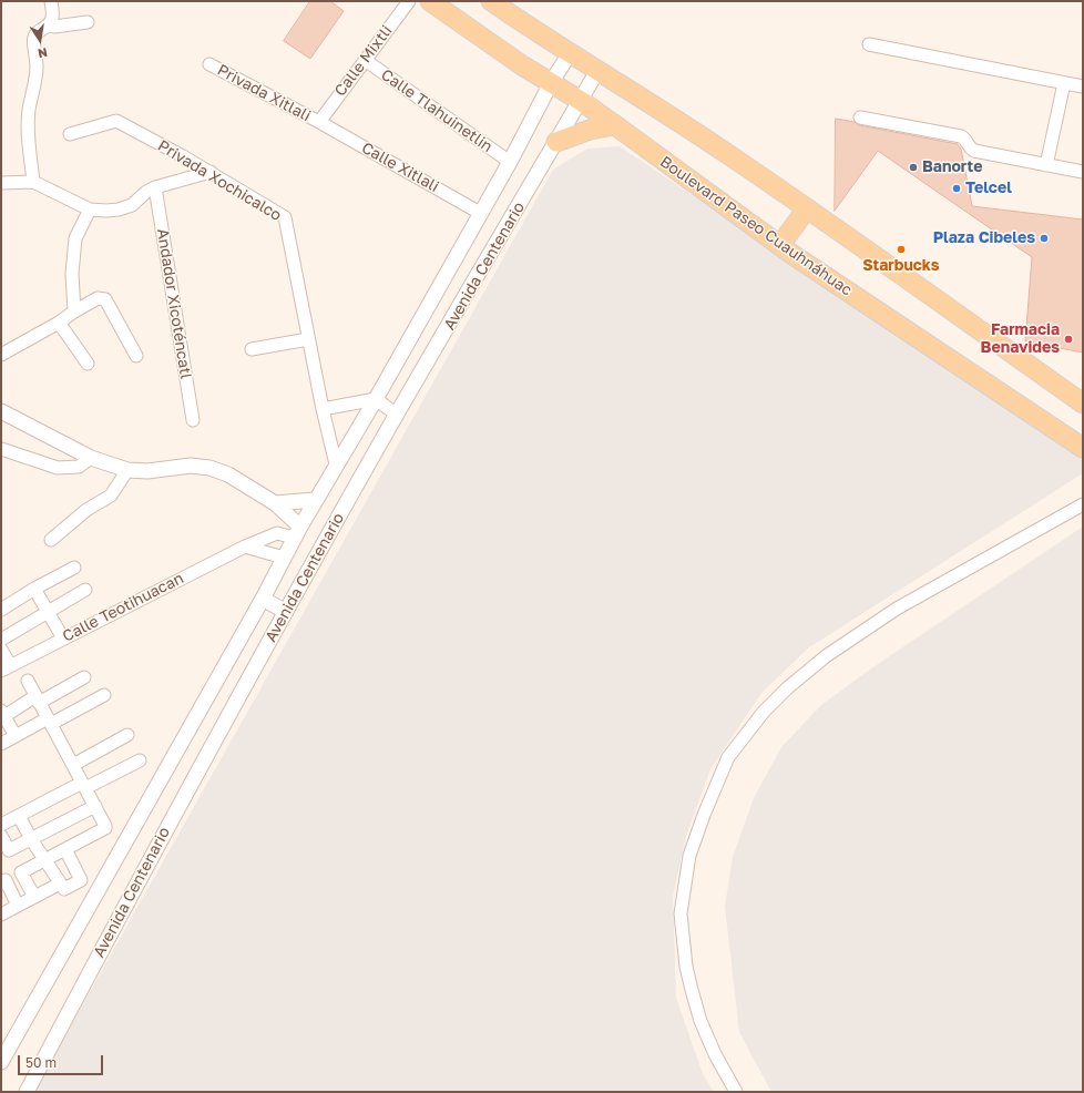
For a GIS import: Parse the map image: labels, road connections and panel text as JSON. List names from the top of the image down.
{
  "streets": {
    "main road": ["Boulevard Paseo Cuauhnáhuac"],
    "street": [
      "Calle Mixtli",
      "Privada Xitlali",
      "Calle Tlahuinetlin",
      "Calle Xitlali",
      "Privada Xochicalco",
      "Avenida Centenario",
      "Andador Xicoténcatl",
      "Calle Teotihuacan"
    ]
  },
  "crossings": [
    ["Calle Mixtli", "Privada Xitlali"],
    ["Calle Mixtli", "Calle Tlahuinetlin"],
    ["Calle Mixtli", "Calle Xitlali"],
    ["Privada Xitlali", "Calle Xitlali"],
    ["Calle Tlahuinetlin", "Avenida Centenario"],
    ["Calle Xitlali", "Avenida Centenario"],
    ["Privada Xochicalco", "Avenida Centenario"],
    ["Boulevard Paseo Cuauhnáhuac", "Avenida Centenario"],
    ["Avenida Centenario", "Calle Teotihuacan"]
  ],
  "places": [
    "Banorte",
    "Telcel",
    "Plaza Cibeles",
    "Starbucks",
    "Farmacia Benavides"
  ],
  "scale_bar": "50 m",
  "north": "bottom"
}
